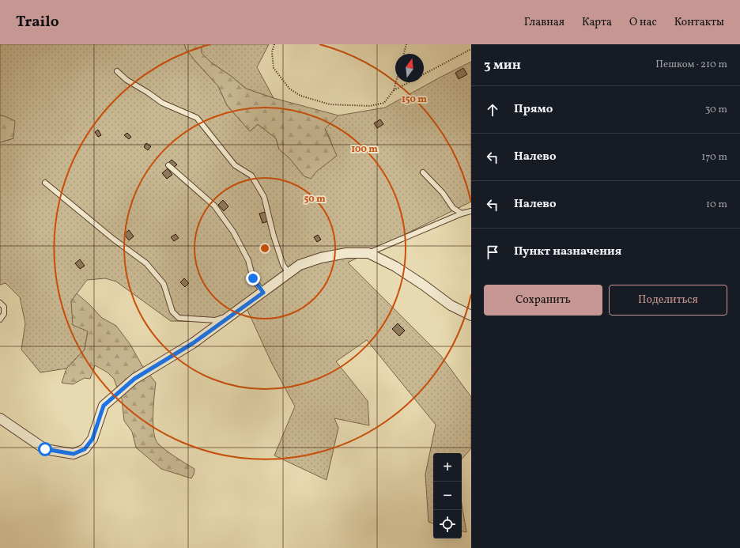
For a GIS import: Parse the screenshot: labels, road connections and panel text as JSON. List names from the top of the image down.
{
  "north": "top",
  "page": {
    "header": "Trailo",
    "nav": [
      "Главная",
      "Карта",
      "О нас",
      "Контакты"
    ],
    "heading": ["3 мин", "Пешком · 210 m"],
    "list": [
      ["Прямо", "30 m"],
      ["Налево", "170 m"],
      ["Налево", "10 m"],
      "Пункт назначения"
    ],
    "buttons": ["Сохранить", "Поделиться"],
    "map_buttons": ["+", "−"]
  },
  "rings": ["150 m", "100 m", "50 m"]
}
